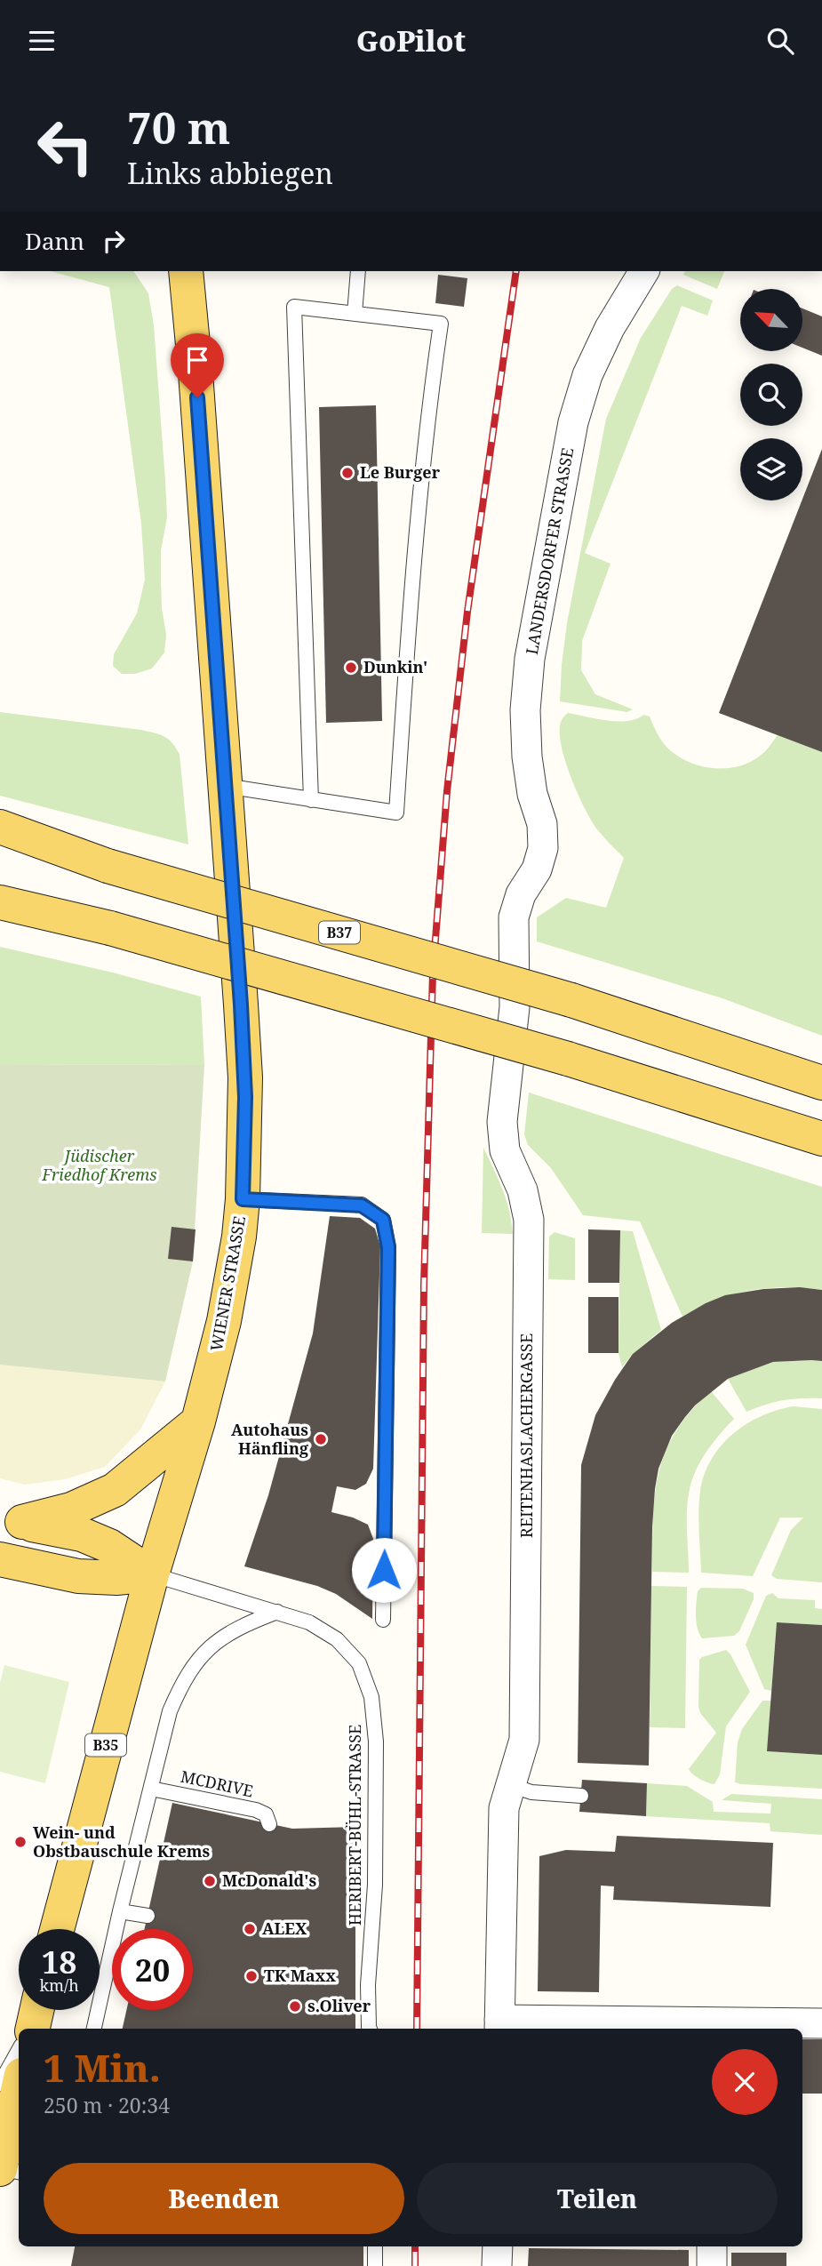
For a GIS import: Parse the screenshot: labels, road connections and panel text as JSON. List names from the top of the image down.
{
  "streets": {
    "main road": ["B37", "WIENER STRASSE", "B35"],
    "street": ["LANDERSDORFER STRASSE", "REITENHASLACHERGASSE"],
    "lane": ["MCDRIVE", "HERIBERT-BÜHL-STRASSE"]
  },
  "crossings": [
    ["LANDERSDORFER STRASSE", "REITENHASLACHERGASSE"],
    ["WIENER STRASSE", "HERIBERT-BÜHL-STRASSE"]
  ],
  "parks": ["Jüdischer Friedhof Krems"],
  "places": [
    "Le Burger",
    "Dunkin'",
    "Autohaus Hänfling",
    "Wein- und Obstbauschule Krems",
    "McDonald's",
    "ALEX",
    "TK Maxx",
    "s.Oliver"
  ],
  "north": "top left",
  "page": {
    "header": "GoPilot",
    "turn": ["70 m", "Links abbiegen"],
    "then": "Dann",
    "speed": "18 km/h",
    "limit": "20",
    "heading": ["1 Min.", "250 m · 20:34"],
    "buttons": ["Beenden", "Teilen"]
  }
}
